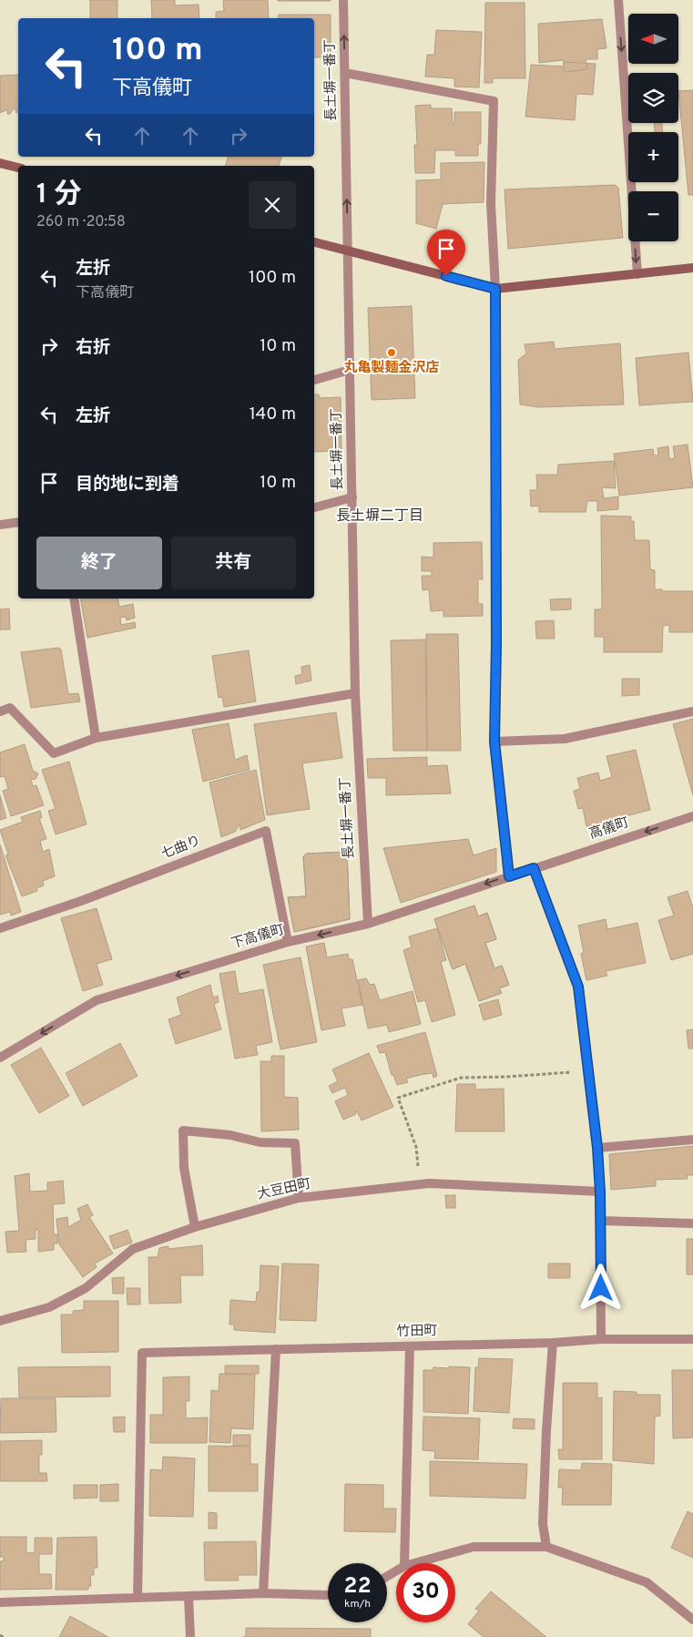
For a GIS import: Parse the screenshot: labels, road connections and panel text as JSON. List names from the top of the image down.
{
  "streets": {
    "street": [
      "長土塀一番丁",
      "高儀町",
      "七曲り",
      "下高儀町",
      "大豆田町",
      "竹田町"
    ]
  },
  "crossings": [
    ["長土塀一番丁", "下高儀町"],
    ["高儀町", "下高儀町"],
    ["七曲り", "下高儀町"]
  ],
  "one_way": ["高儀町", "下高儀町"],
  "districts": ["長土塀二丁目"],
  "places": ["丸亀製麺金沢店"],
  "north": "left",
  "page": {
    "map_buttons": ["+", "−"],
    "turn": ["100 m", "下高儀町"],
    "heading": ["1 分", "260 m · 20:58"],
    "list": [
      {
        "name": "左折",
        "note": "下高儀町",
        "value": "100 m"
      },
      {
        "name": "右折",
        "value": "10 m"
      },
      {
        "name": "左折",
        "value": "140 m"
      },
      {
        "name": "目的地に到着",
        "value": "10 m"
      }
    ],
    "buttons": ["終了", "共有"],
    "speed": "22 km/h",
    "limit": "30"
  }
}
